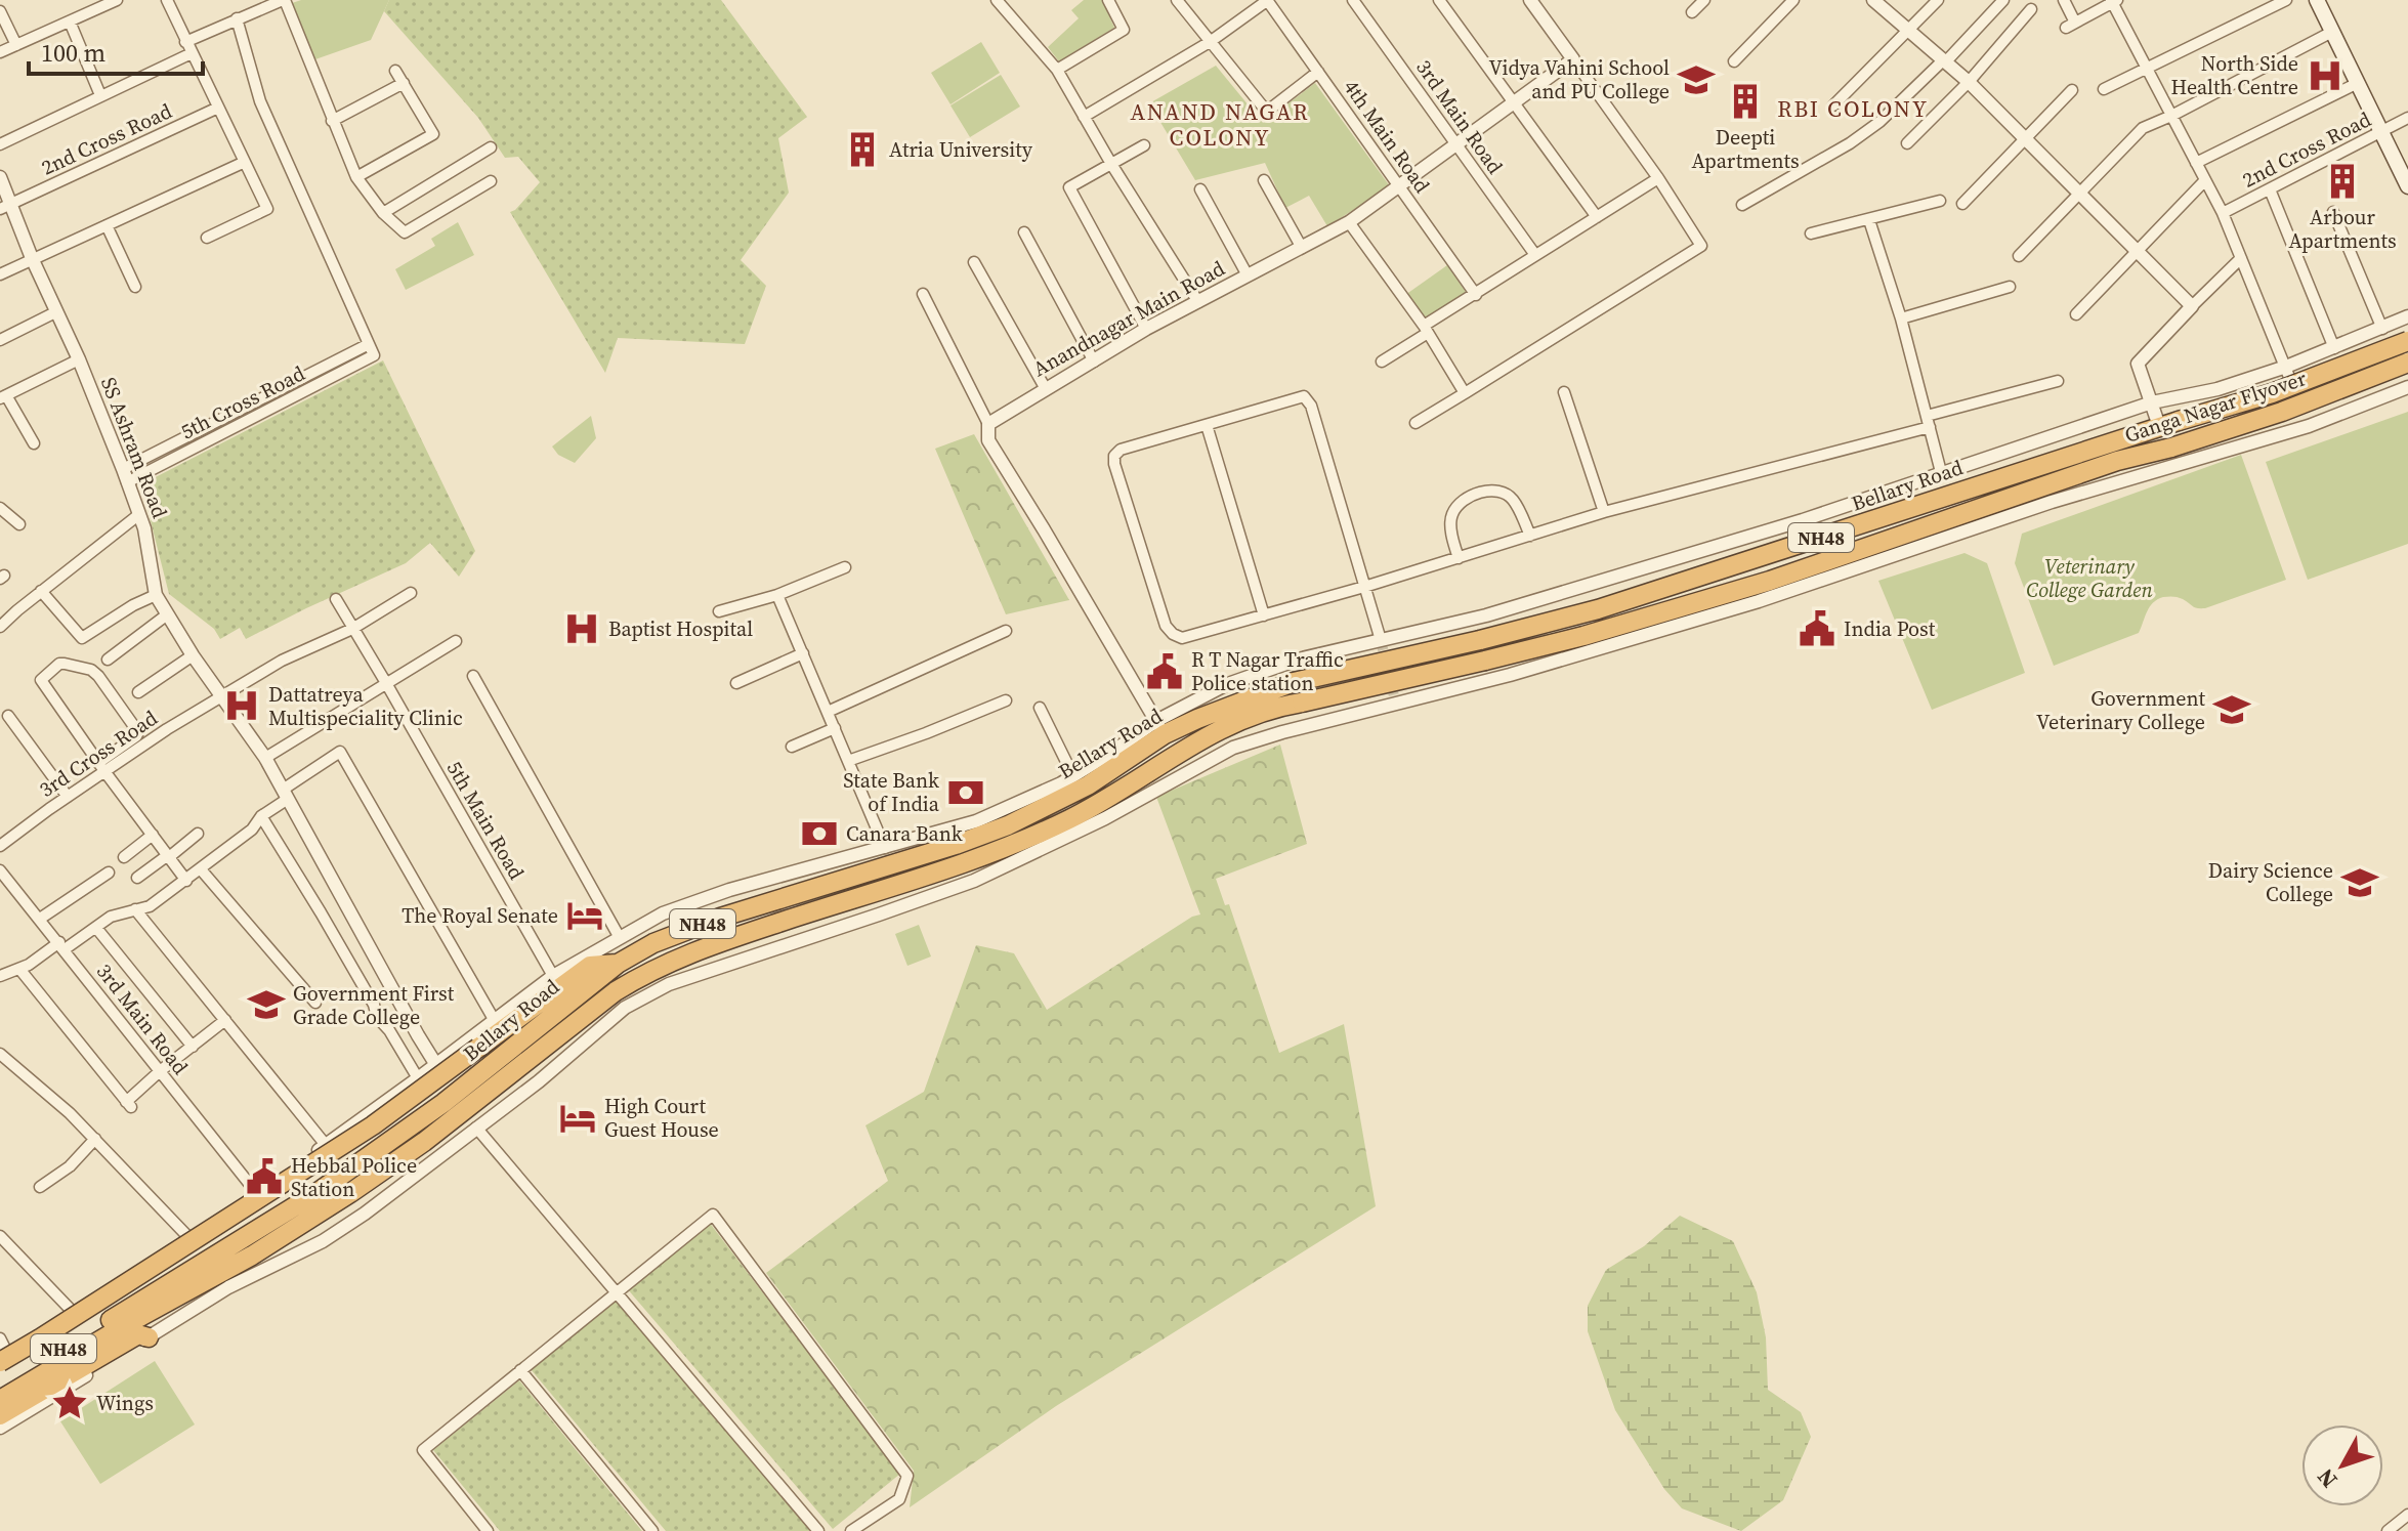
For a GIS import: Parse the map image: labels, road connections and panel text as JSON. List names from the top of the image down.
{
  "streets": {
    "highway": ["Ganga Nagar Flyover", "Bellary Road", "NH48"],
    "street": [
      "3rd Main Road",
      "4th Main Road",
      "2nd Cross Road",
      "Anandnagar Main Road",
      "5th Cross Road",
      "SS Ashram Road",
      "3rd Cross Road",
      "5th Main Road"
    ]
  },
  "crossings": [
    ["3rd Main Road", "Anandnagar Main Road"],
    ["4th Main Road", "Anandnagar Main Road"],
    ["2nd Cross Road", "SS Ashram Road"],
    ["5th Cross Road", "SS Ashram Road"],
    ["Ganga Nagar Flyover", "Bellary Road"],
    ["SS Ashram Road", "3rd Cross Road"],
    ["Bellary Road", "NH48"],
    ["3rd Cross Road", "5th Main Road"]
  ],
  "districts": ["RBI COLONY", "ANAND NAGAR COLONY"],
  "parks": ["Veterinary College Garden"],
  "places": {
    "hospital": ["North Side Health Centre", "Baptist Hospital", "Dattatreya Multispeciality Clinic"],
    "school or university": [
      "Vidya Vahini School and PU College",
      "Government Veterinary College",
      "Dairy Science College",
      "Government First Grade College"
    ],
    "building": ["Deepti Apartments", "Atria University", "Arbour Apartments"],
    "public building": ["India Post", "R T Nagar Traffic Police station", "Hebbal Police Station"],
    "bank": ["State Bank of India", "Canara Bank"],
    "hotel": ["The Royal Senate", "High Court Guest House"],
    "place": ["Wings"]
  },
  "scale_bar": "100 m",
  "north": "bottom left"
}
